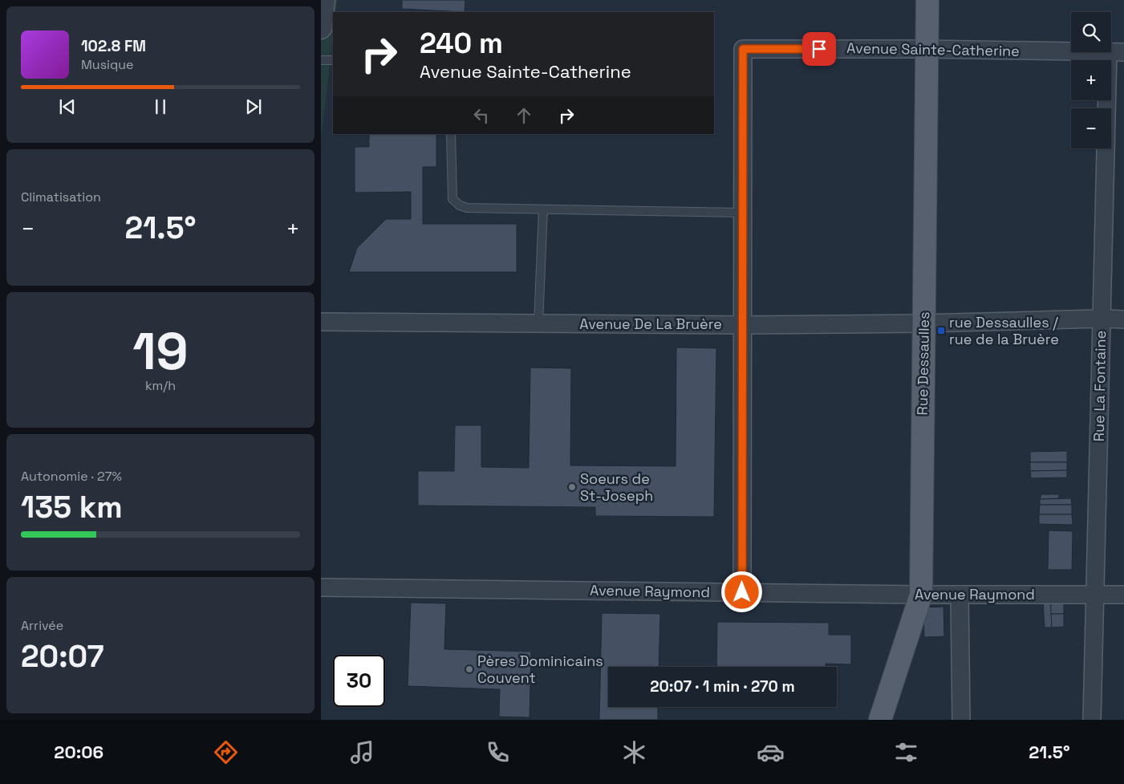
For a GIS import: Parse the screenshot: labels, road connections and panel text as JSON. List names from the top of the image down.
{
  "streets": {
    "main road": ["Rue Dessaulles"],
    "street": [
      "Avenue Sainte-Catherine",
      "Avenue De La Bruère",
      "Rue La Fontaine",
      "Avenue Raymond"
    ]
  },
  "crossings": [
    ["Avenue Sainte-Catherine", "Rue Dessaulles"],
    ["Avenue Sainte-Catherine", "Rue La Fontaine"],
    ["Avenue De La Bruère", "Rue Dessaulles"],
    ["Avenue De La Bruère", "Rue La Fontaine"],
    ["Rue Dessaulles", "Avenue Raymond"],
    ["Rue La Fontaine", "Avenue Raymond"]
  ],
  "places": {
    "transit": ["rue Dessaulles / rue de la Bruère"],
    "other": ["Soeurs de St-Joseph", "Pères Dominicains Couvent"]
  },
  "page": {
    "map_buttons": ["+", "−"],
    "turn": ["240 m", "Avenue Sainte-Catherine"],
    "song": ["102.8 FM", "Musique"],
    "tile": [
      "Climatisation",
      ["19", "km/h"],
      ["Autonomie · 27%", "135 km"],
      ["Arrivée", "20:07"]
    ],
    "heat": ["−", "21.5°", "+"],
    "limit": "30",
    "trip": "20:07 · 1 min · 270 m",
    "tabs": ["20:06", "21.5°"]
  }
}
